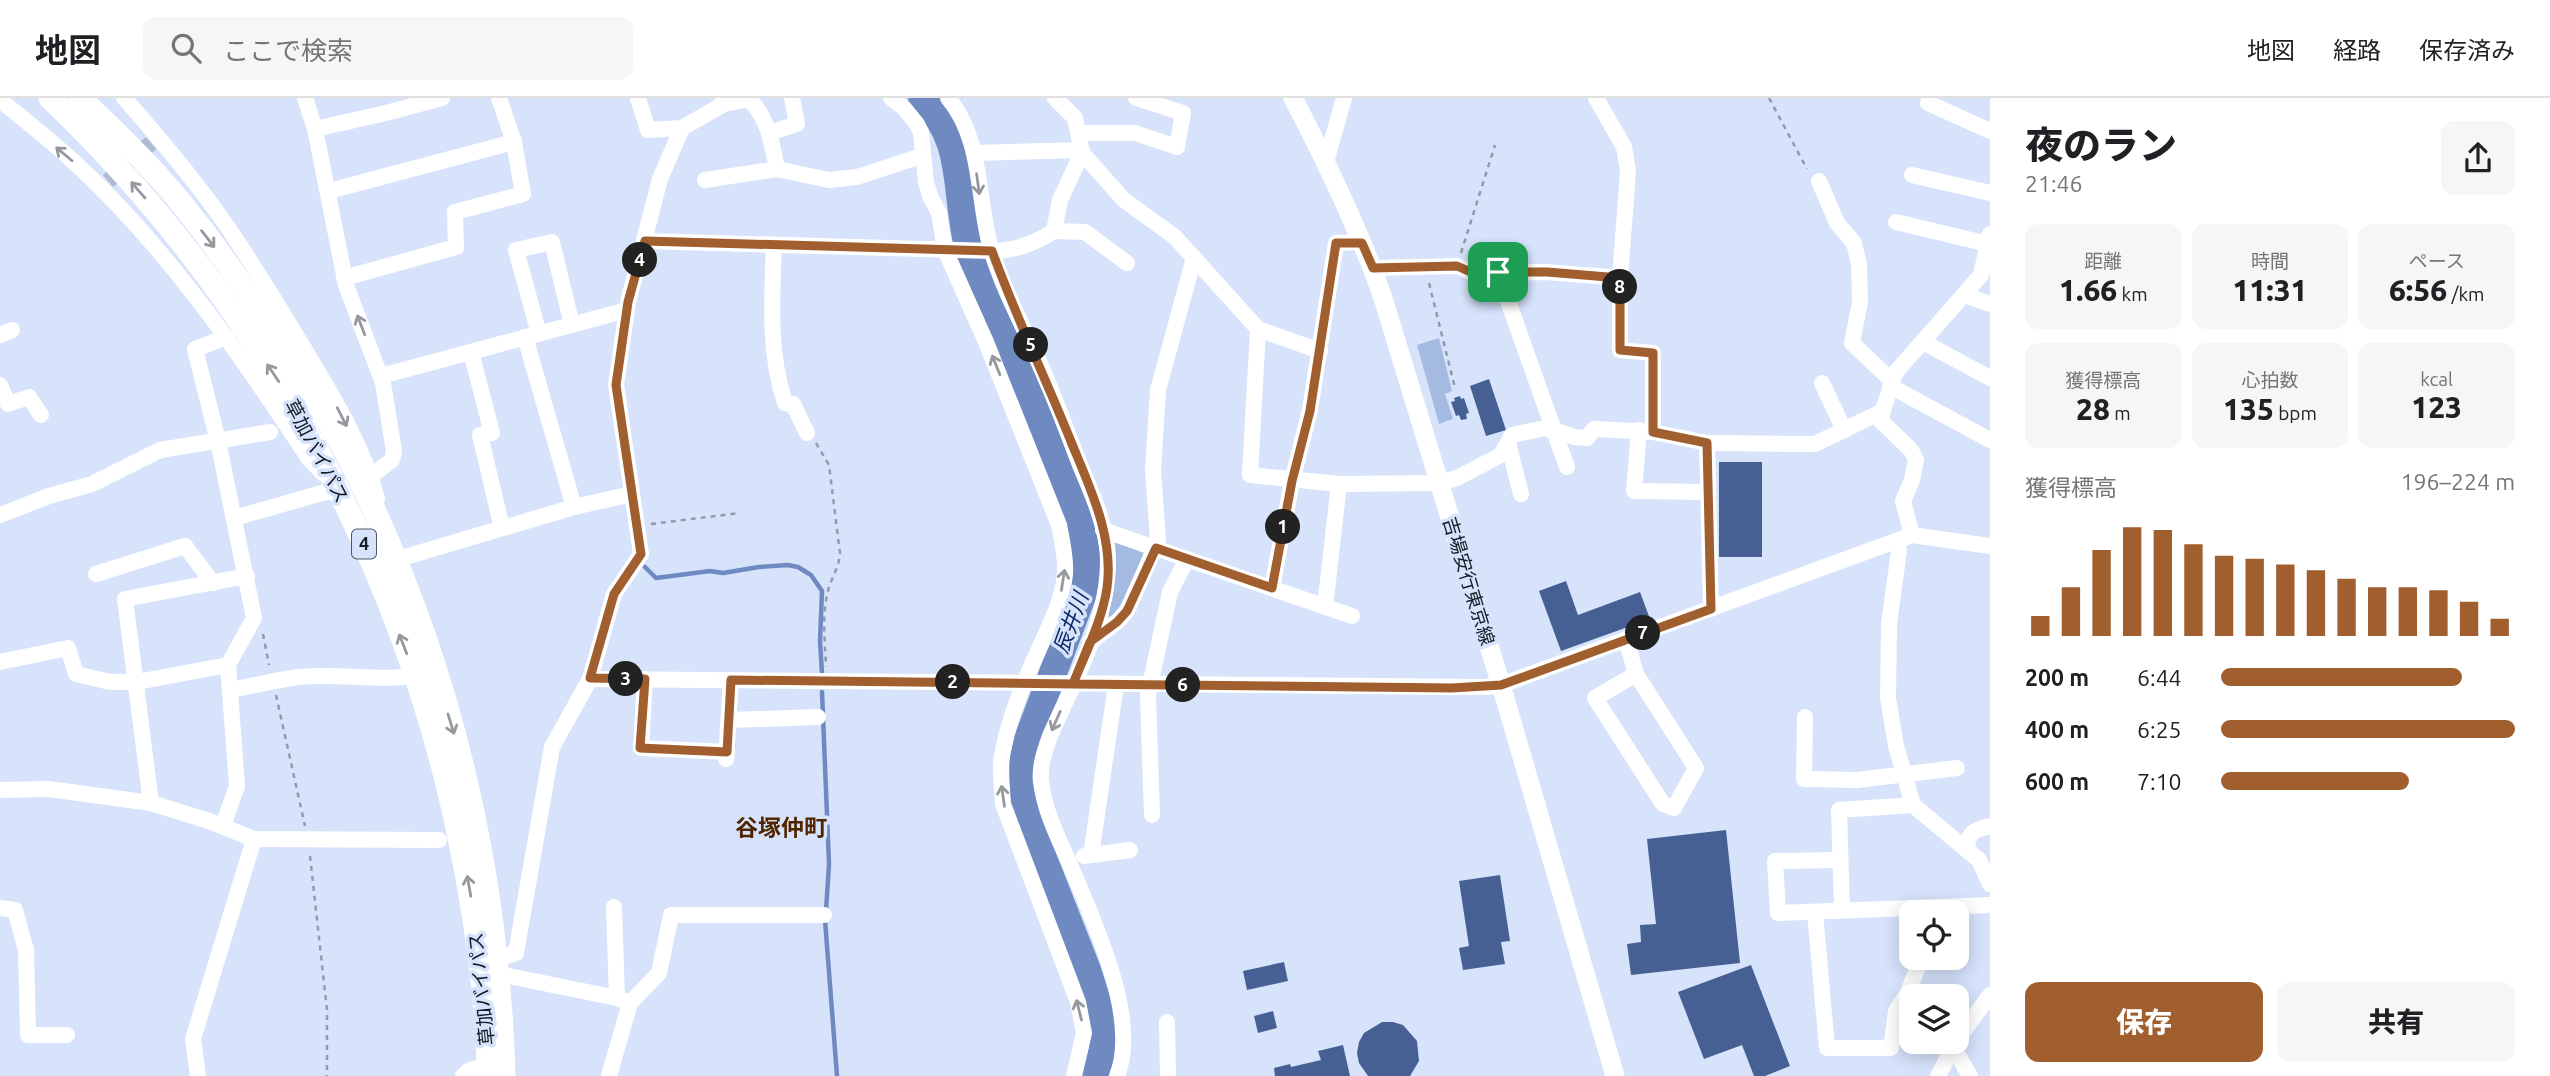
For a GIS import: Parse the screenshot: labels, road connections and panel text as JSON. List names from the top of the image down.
{
  "streets": {
    "highway": ["草加バイパス", "4"],
    "main road": ["吉場安行東京線"]
  },
  "districts": ["谷塚仲町"],
  "water": ["辰井川"],
  "page": {
    "header": "地図",
    "search": "ここで検索",
    "nav": ["地図", "経路", "保存済み"],
    "heading": ["夜のラン", "21:46"],
    "stats": [
      ["距離", "1.66 km"],
      ["時間", "11:31"],
      ["ペース", "6:56 /km"],
      ["獲得標高", "28 m"],
      ["心拍数", "135 bpm"],
      ["kcal", "123"]
    ],
    "pins": [
      "4",
      "8",
      "5",
      "1",
      "7",
      "3",
      "2",
      "6"
    ],
    "chart": ["獲得標高", "196–224 m"],
    "list": [
      {
        "name": "200 m",
        "note": "6:44"
      },
      {
        "name": "400 m",
        "note": "6:25"
      },
      {
        "name": "600 m",
        "note": "7:10"
      }
    ],
    "buttons": ["保存", "共有"]
  }
}
